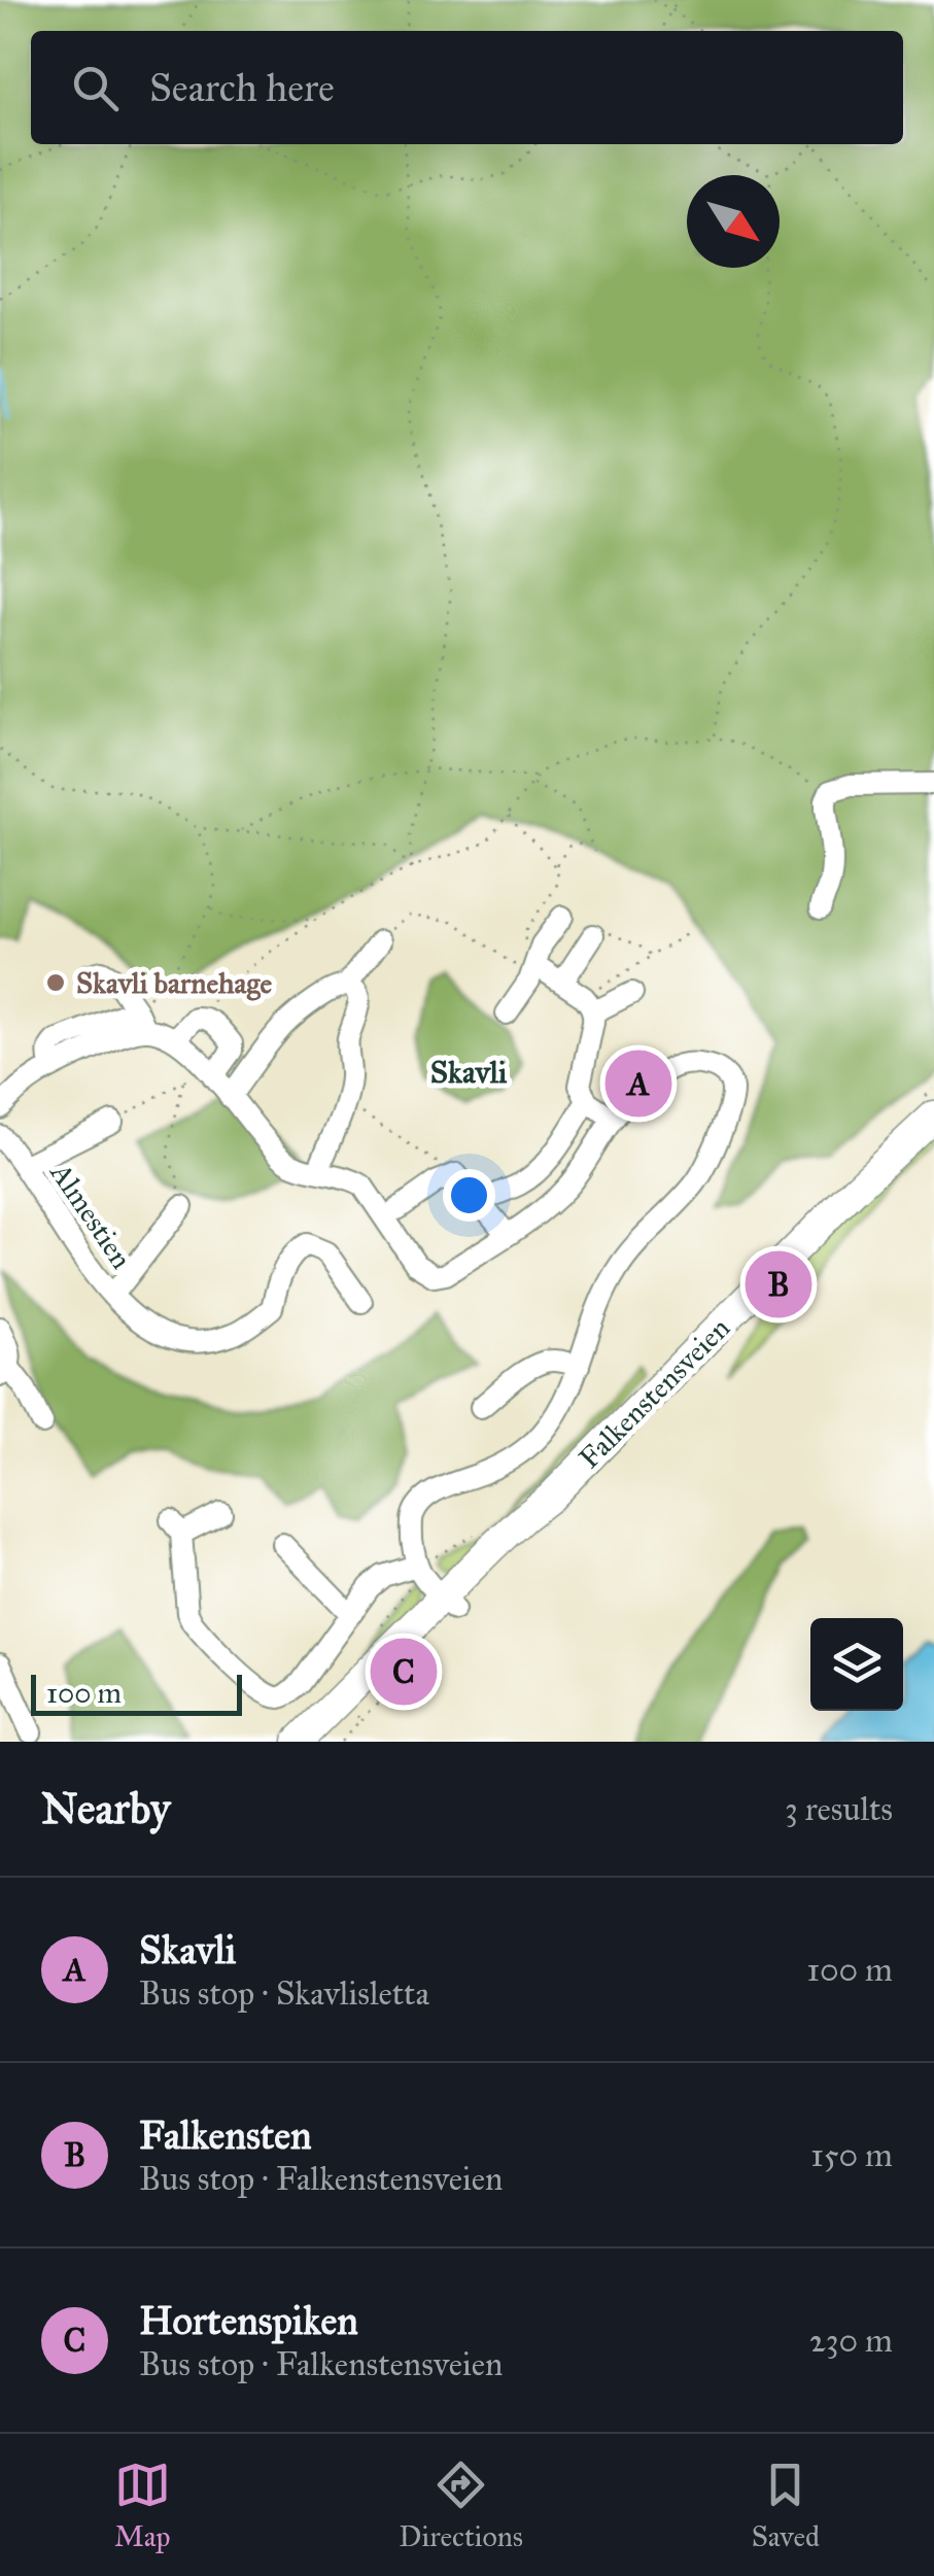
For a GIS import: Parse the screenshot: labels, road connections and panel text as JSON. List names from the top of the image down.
{
  "streets": {
    "main road": ["Falkenstensveien"],
    "street": ["Almestien"]
  },
  "districts": ["Skavli"],
  "places": ["Skavli barnehage"],
  "scale_bar": "100 m",
  "north": "bottom right",
  "page": {
    "search": "Search here",
    "pins": ["A", "B", "C"],
    "scale": "100 m",
    "heading": ["Nearby", "3 results"],
    "list": [
      {
        "mark": "A",
        "name": "Skavli",
        "note": "Bus stop · Skavlisletta",
        "value": "100 m"
      },
      {
        "mark": "B",
        "name": "Falkensten",
        "note": "Bus stop · Falkenstensveien",
        "value": "150 m"
      },
      {
        "mark": "C",
        "name": "Hortenspiken",
        "note": "Bus stop · Falkenstensveien",
        "value": "230 m"
      }
    ],
    "nav": ["Map", "Directions", "Saved"]
  }
}
